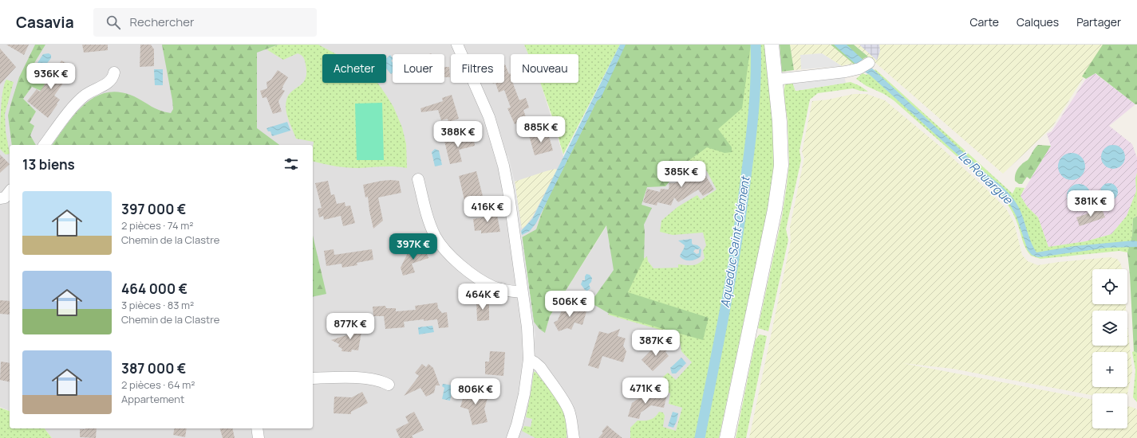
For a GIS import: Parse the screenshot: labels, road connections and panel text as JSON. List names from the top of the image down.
{
  "water": ["Le Rouargue", "Aqueduc Saint-Clément"],
  "page": {
    "header": "Casavia",
    "search": "Rechercher",
    "nav": ["Carte", "Calques", "Partager"],
    "chip": [
      "Acheter",
      "Louer",
      "Filtres",
      "Nouveau"
    ],
    "price": [
      "936K €",
      "885K €",
      "388K €",
      "385K €",
      "381K €",
      "416K €",
      "397K €",
      "464K €",
      "506K €",
      "877K €",
      "387K €",
      "471K €",
      "806K €"
    ],
    "heading": "13 biens",
    "list": [
      {
        "name": "397 000 €",
        "note": "2 pièces · 74 m² · Chemin de la Clastre"
      },
      {
        "name": "464 000 €",
        "note": "3 pièces · 83 m² · Chemin de la Clastre"
      },
      {
        "name": "387 000 €",
        "note": "2 pièces · 64 m² · Appartement"
      }
    ],
    "map_buttons": ["+", "−"]
  }
}
